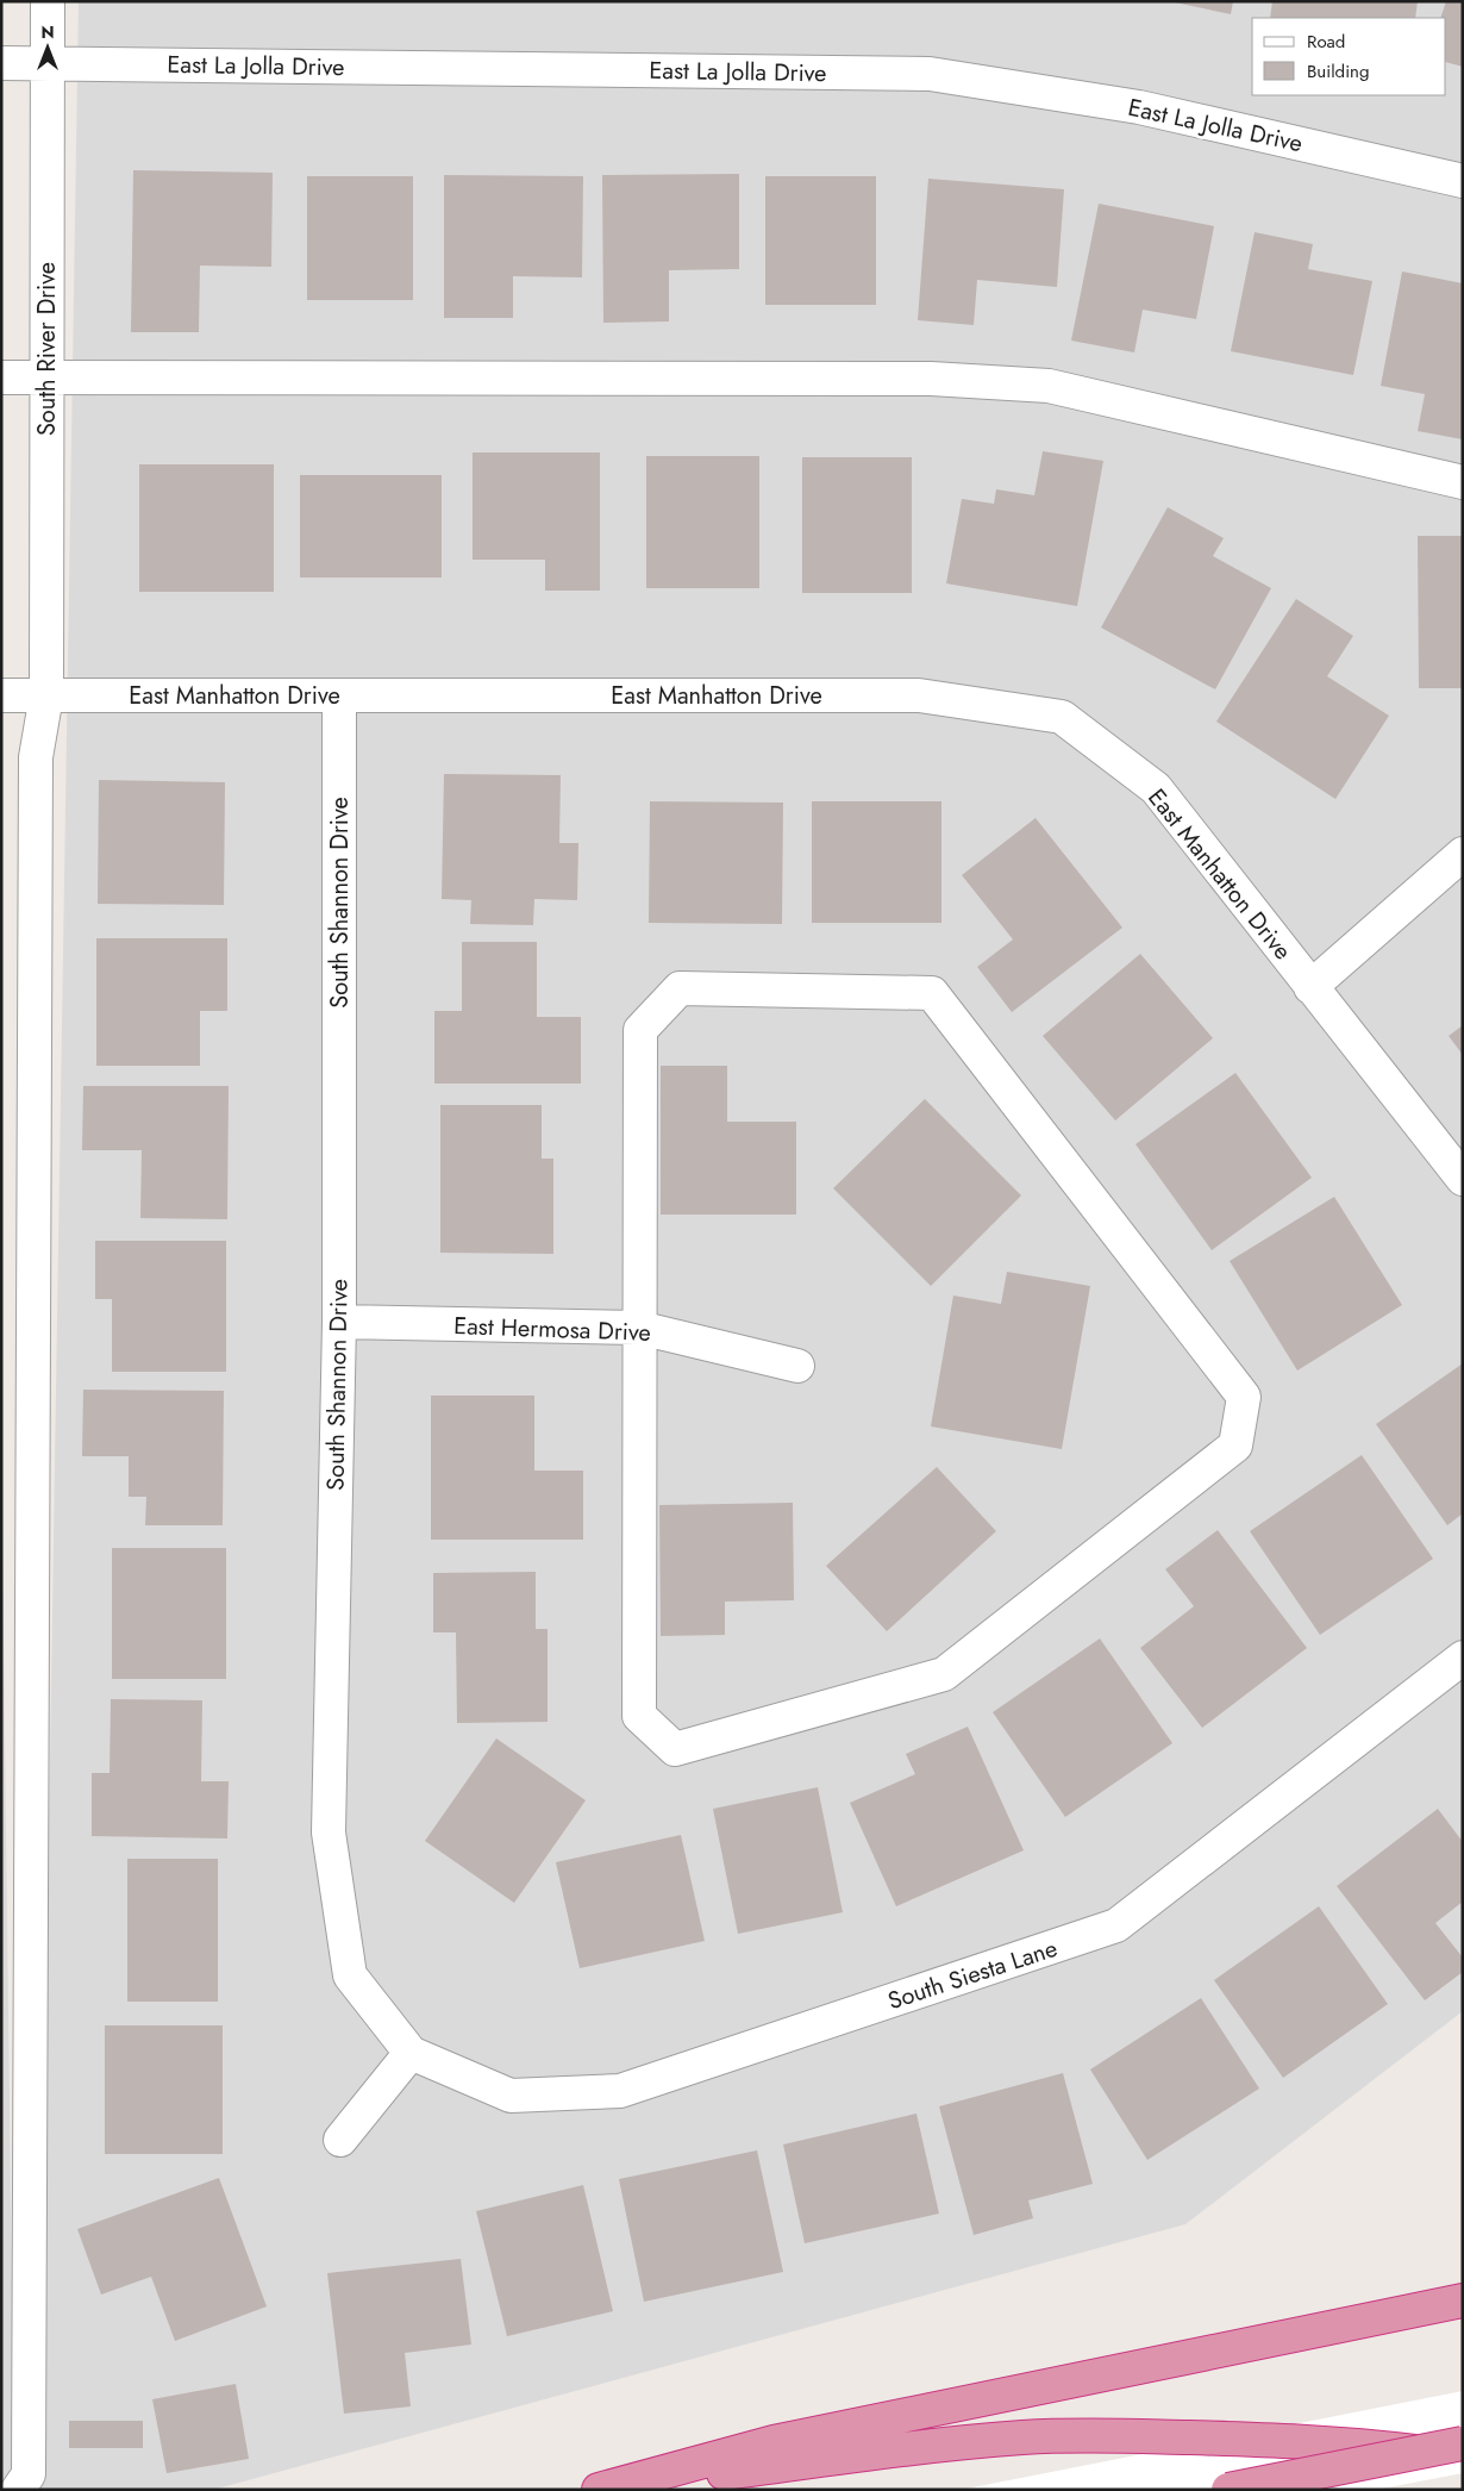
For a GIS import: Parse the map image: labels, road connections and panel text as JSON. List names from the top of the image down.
{
  "streets": {
    "street": [
      "East La Jolla Drive",
      "South River Drive",
      "East Manhatton Drive",
      "South Shannon Drive",
      "East Hermosa Drive",
      "South Siesta Lane"
    ]
  },
  "crossings": [
    ["East La Jolla Drive", "South River Drive"],
    ["South River Drive", "East Manhatton Drive"],
    ["East Manhatton Drive", "South Shannon Drive"],
    ["South Shannon Drive", "East Hermosa Drive"],
    ["South Shannon Drive", "South Siesta Lane"]
  ],
  "legend": ["Road", "Building"],
  "north": "top"
}
